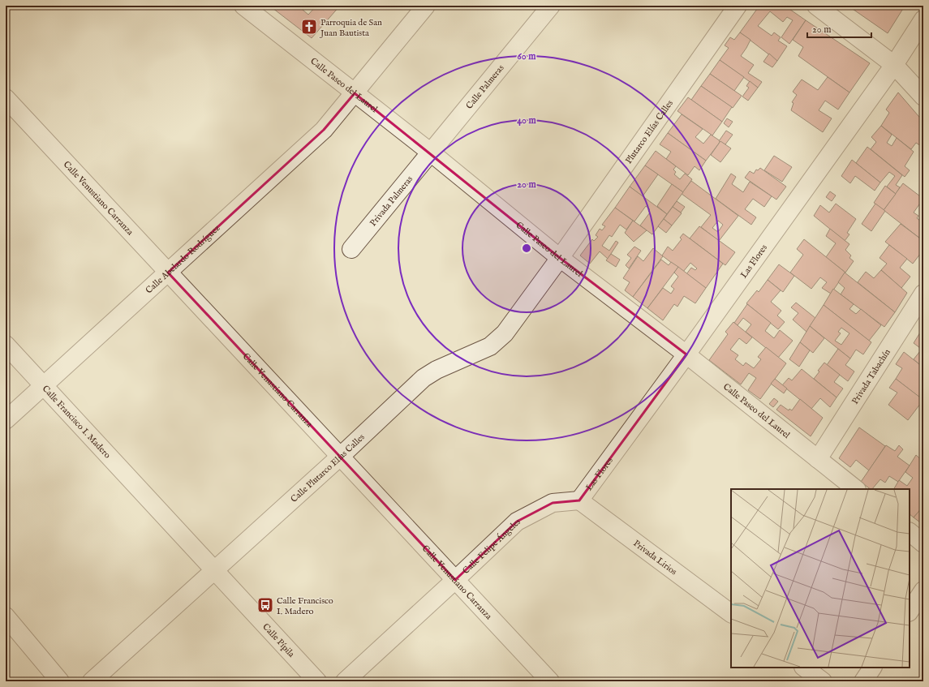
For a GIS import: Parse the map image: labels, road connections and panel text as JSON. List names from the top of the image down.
{
  "streets": {
    "street": [
      "Calle Paseo del Laurel",
      "Calle Palmeras",
      "Plutarco Elías Calles",
      "Calle Venustiano Carranza",
      "Privada Palmeras",
      "Calle Abelardo Rodríguez",
      "Las Flores",
      "Privada Tabachín",
      "Calle Francisco I. Madero",
      "Calle Plutarco Elías Calles",
      "Calle Felipe Ángeles",
      "Privada Lirios",
      "Calle Pípila"
    ]
  },
  "crossings": [
    ["Calle Paseo del Laurel", "Calle Palmeras"],
    ["Calle Paseo del Laurel", "Plutarco Elías Calles"],
    ["Calle Paseo del Laurel", "Privada Palmeras"],
    ["Calle Paseo del Laurel", "Calle Abelardo Rodríguez"],
    ["Calle Paseo del Laurel", "Las Flores"],
    ["Calle Paseo del Laurel", "Privada Tabachín"],
    ["Calle Paseo del Laurel", "Calle Plutarco Elías Calles"],
    ["Calle Palmeras", "Privada Palmeras"],
    ["Plutarco Elías Calles", "Calle Plutarco Elías Calles"],
    ["Calle Venustiano Carranza", "Calle Abelardo Rodríguez"],
    ["Calle Venustiano Carranza", "Calle Plutarco Elías Calles"],
    ["Calle Venustiano Carranza", "Calle Felipe Ángeles"],
    ["Calle Abelardo Rodríguez", "Calle Francisco I. Madero"],
    ["Las Flores", "Calle Felipe Ángeles"],
    ["Las Flores", "Privada Lirios"],
    ["Calle Francisco I. Madero", "Calle Plutarco Elías Calles"],
    ["Calle Francisco I. Madero", "Calle Pípila"],
    ["Calle Plutarco Elías Calles", "Calle Pípila"],
    ["Calle Felipe Ángeles", "Privada Lirios"]
  ],
  "places": {
    "church": ["Parroquia de San Juan Bautista"],
    "bus stop": ["Calle Francisco I. Madero"]
  },
  "scale_bar": "20 m",
  "rings": ["60 m", "40 m", "20 m"]
}
